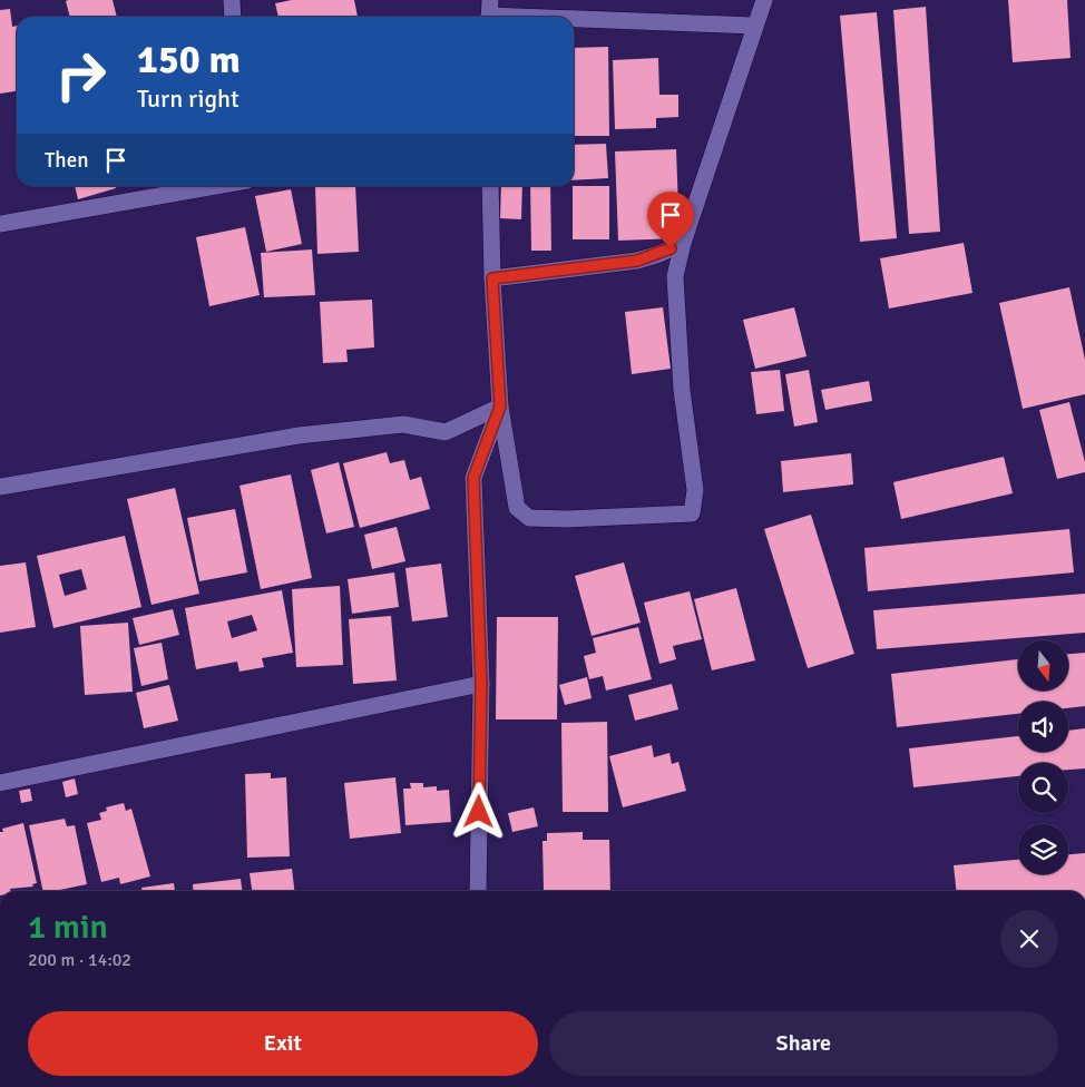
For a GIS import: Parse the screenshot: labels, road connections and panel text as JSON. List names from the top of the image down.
{
  "north": "bottom",
  "page": {
    "turn": ["150 m", "Turn right"],
    "then": "Then",
    "heading": ["1 min", "200 m · 14:02"],
    "buttons": ["Exit", "Share"]
  }
}
